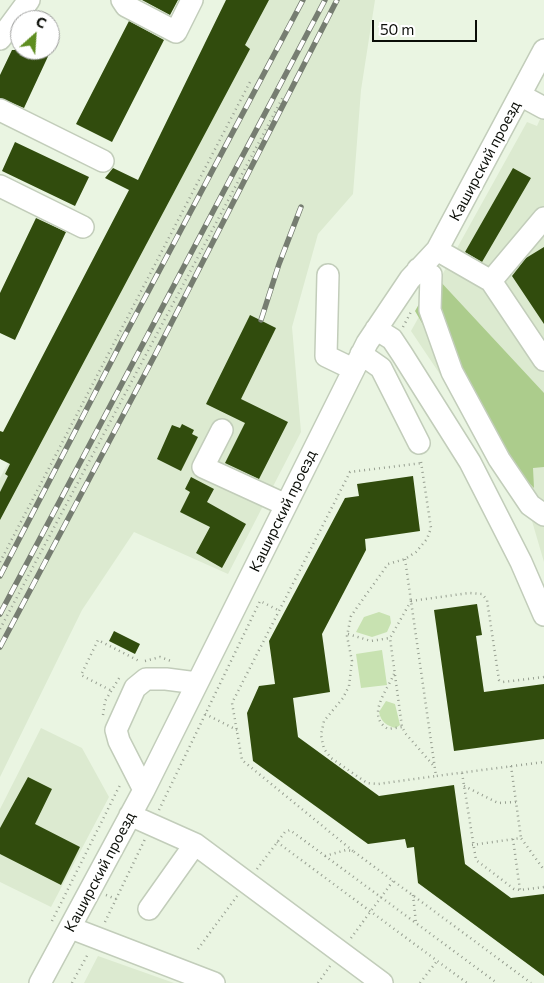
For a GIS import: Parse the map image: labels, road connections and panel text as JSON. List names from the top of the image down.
{
  "streets": {
    "street": ["Каширский проезд"]
  },
  "scale_bar": "50 m",
  "north": "top right"
}
